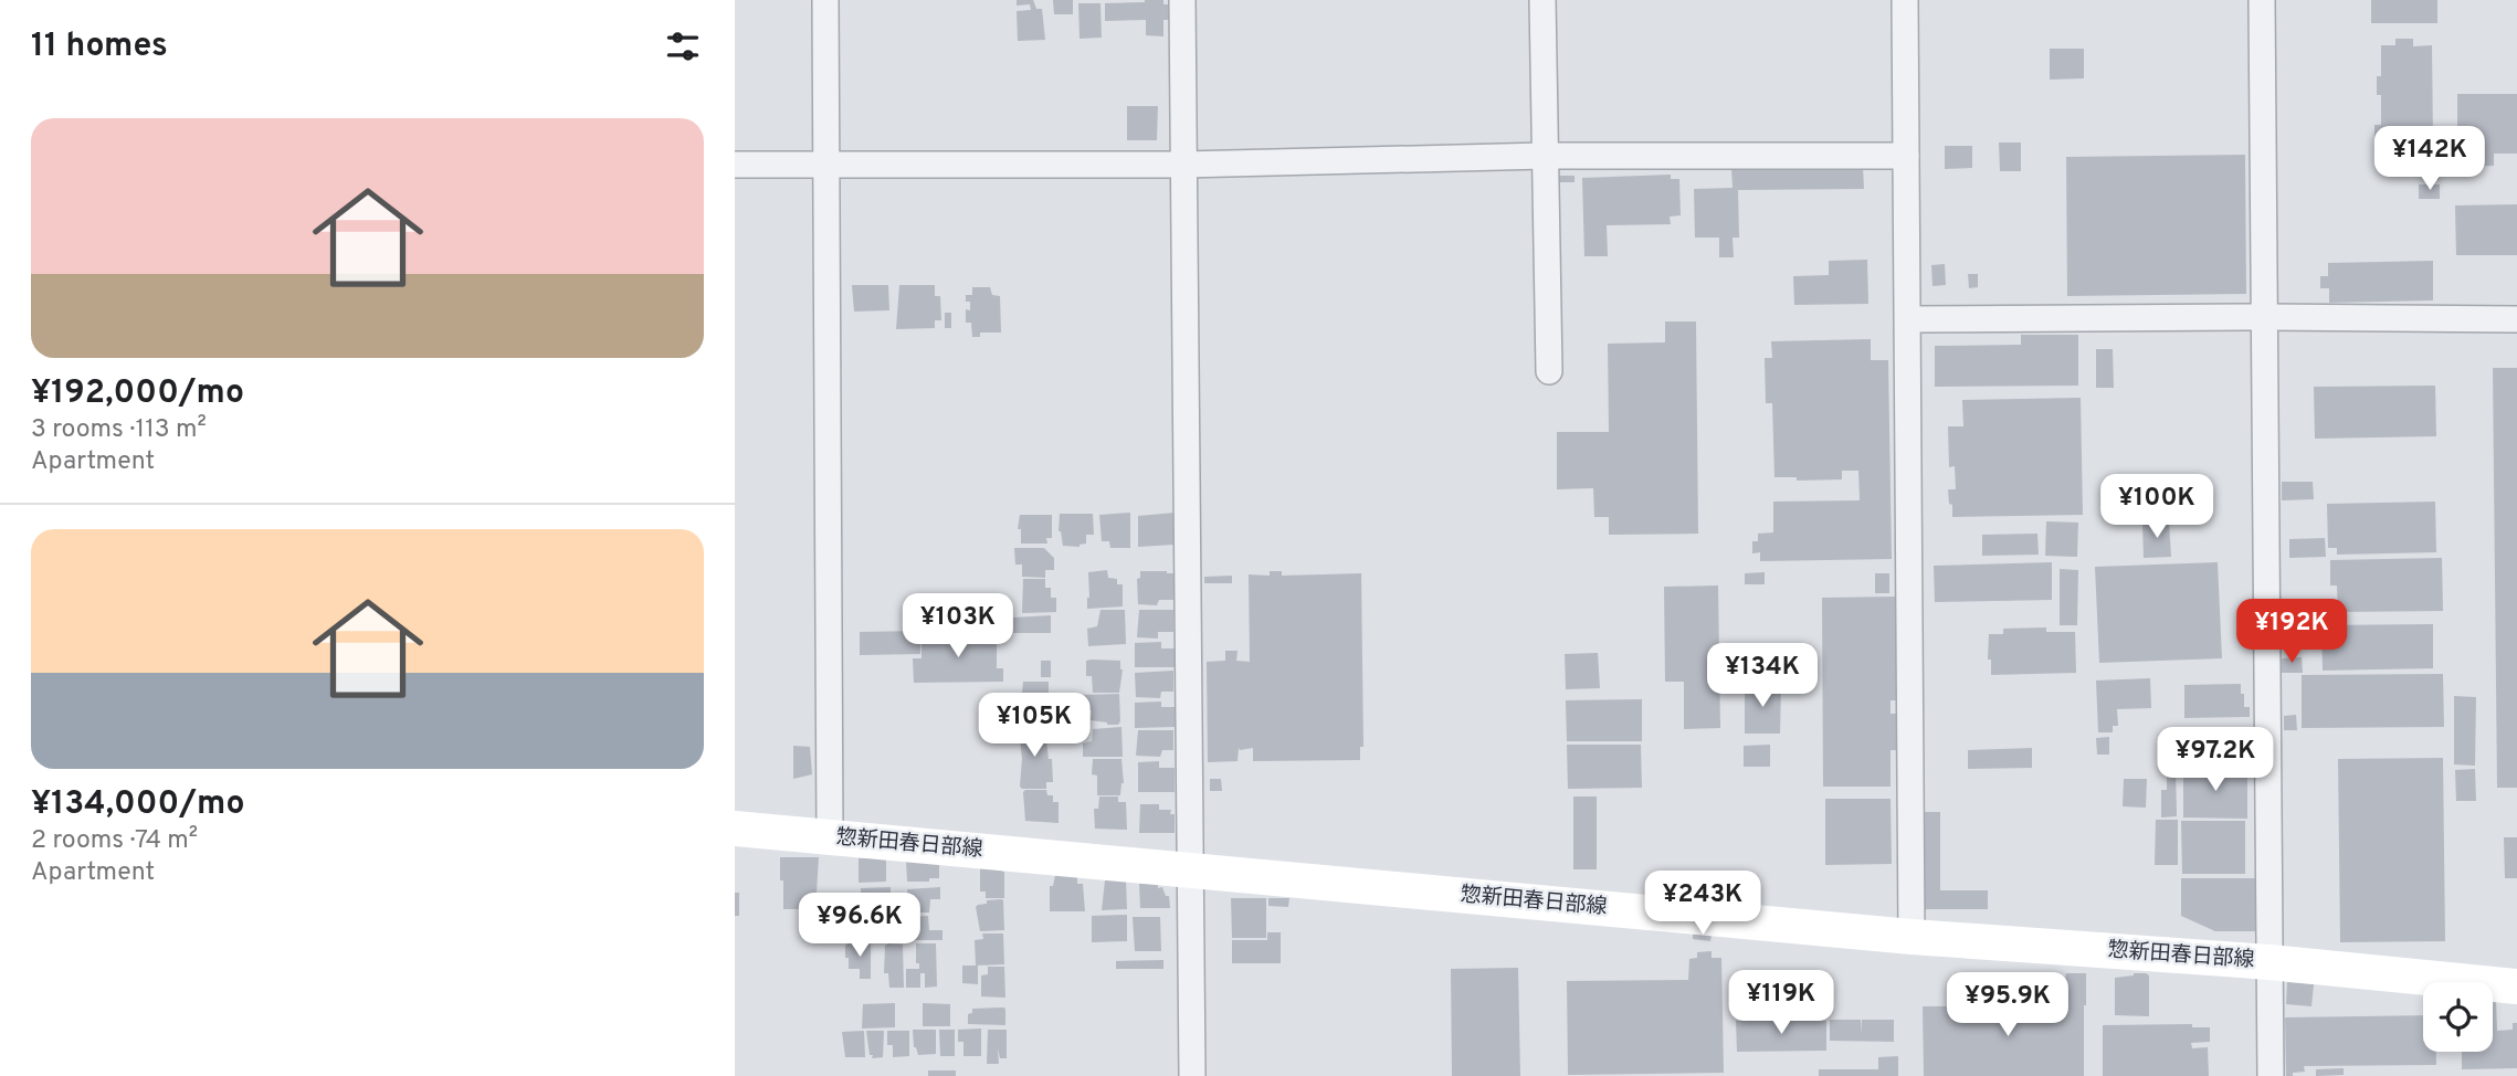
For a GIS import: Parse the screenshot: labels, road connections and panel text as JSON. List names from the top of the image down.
{
  "streets": {
    "main road": ["惣新田春日部線"]
  },
  "page": {
    "heading": "11 homes",
    "list": [
      {
        "name": "¥192,000/mo",
        "note": "3 rooms · 113 m² · Apartment"
      },
      {
        "name": "¥134,000/mo",
        "note": "2 rooms · 74 m² · Apartment"
      }
    ],
    "price": [
      "¥142K",
      "¥100K",
      "¥103K",
      "¥192K",
      "¥134K",
      "¥105K",
      "¥97.2K",
      "¥243K",
      "¥96.6K",
      "¥119K",
      "¥95.9K"
    ]
  }
}
